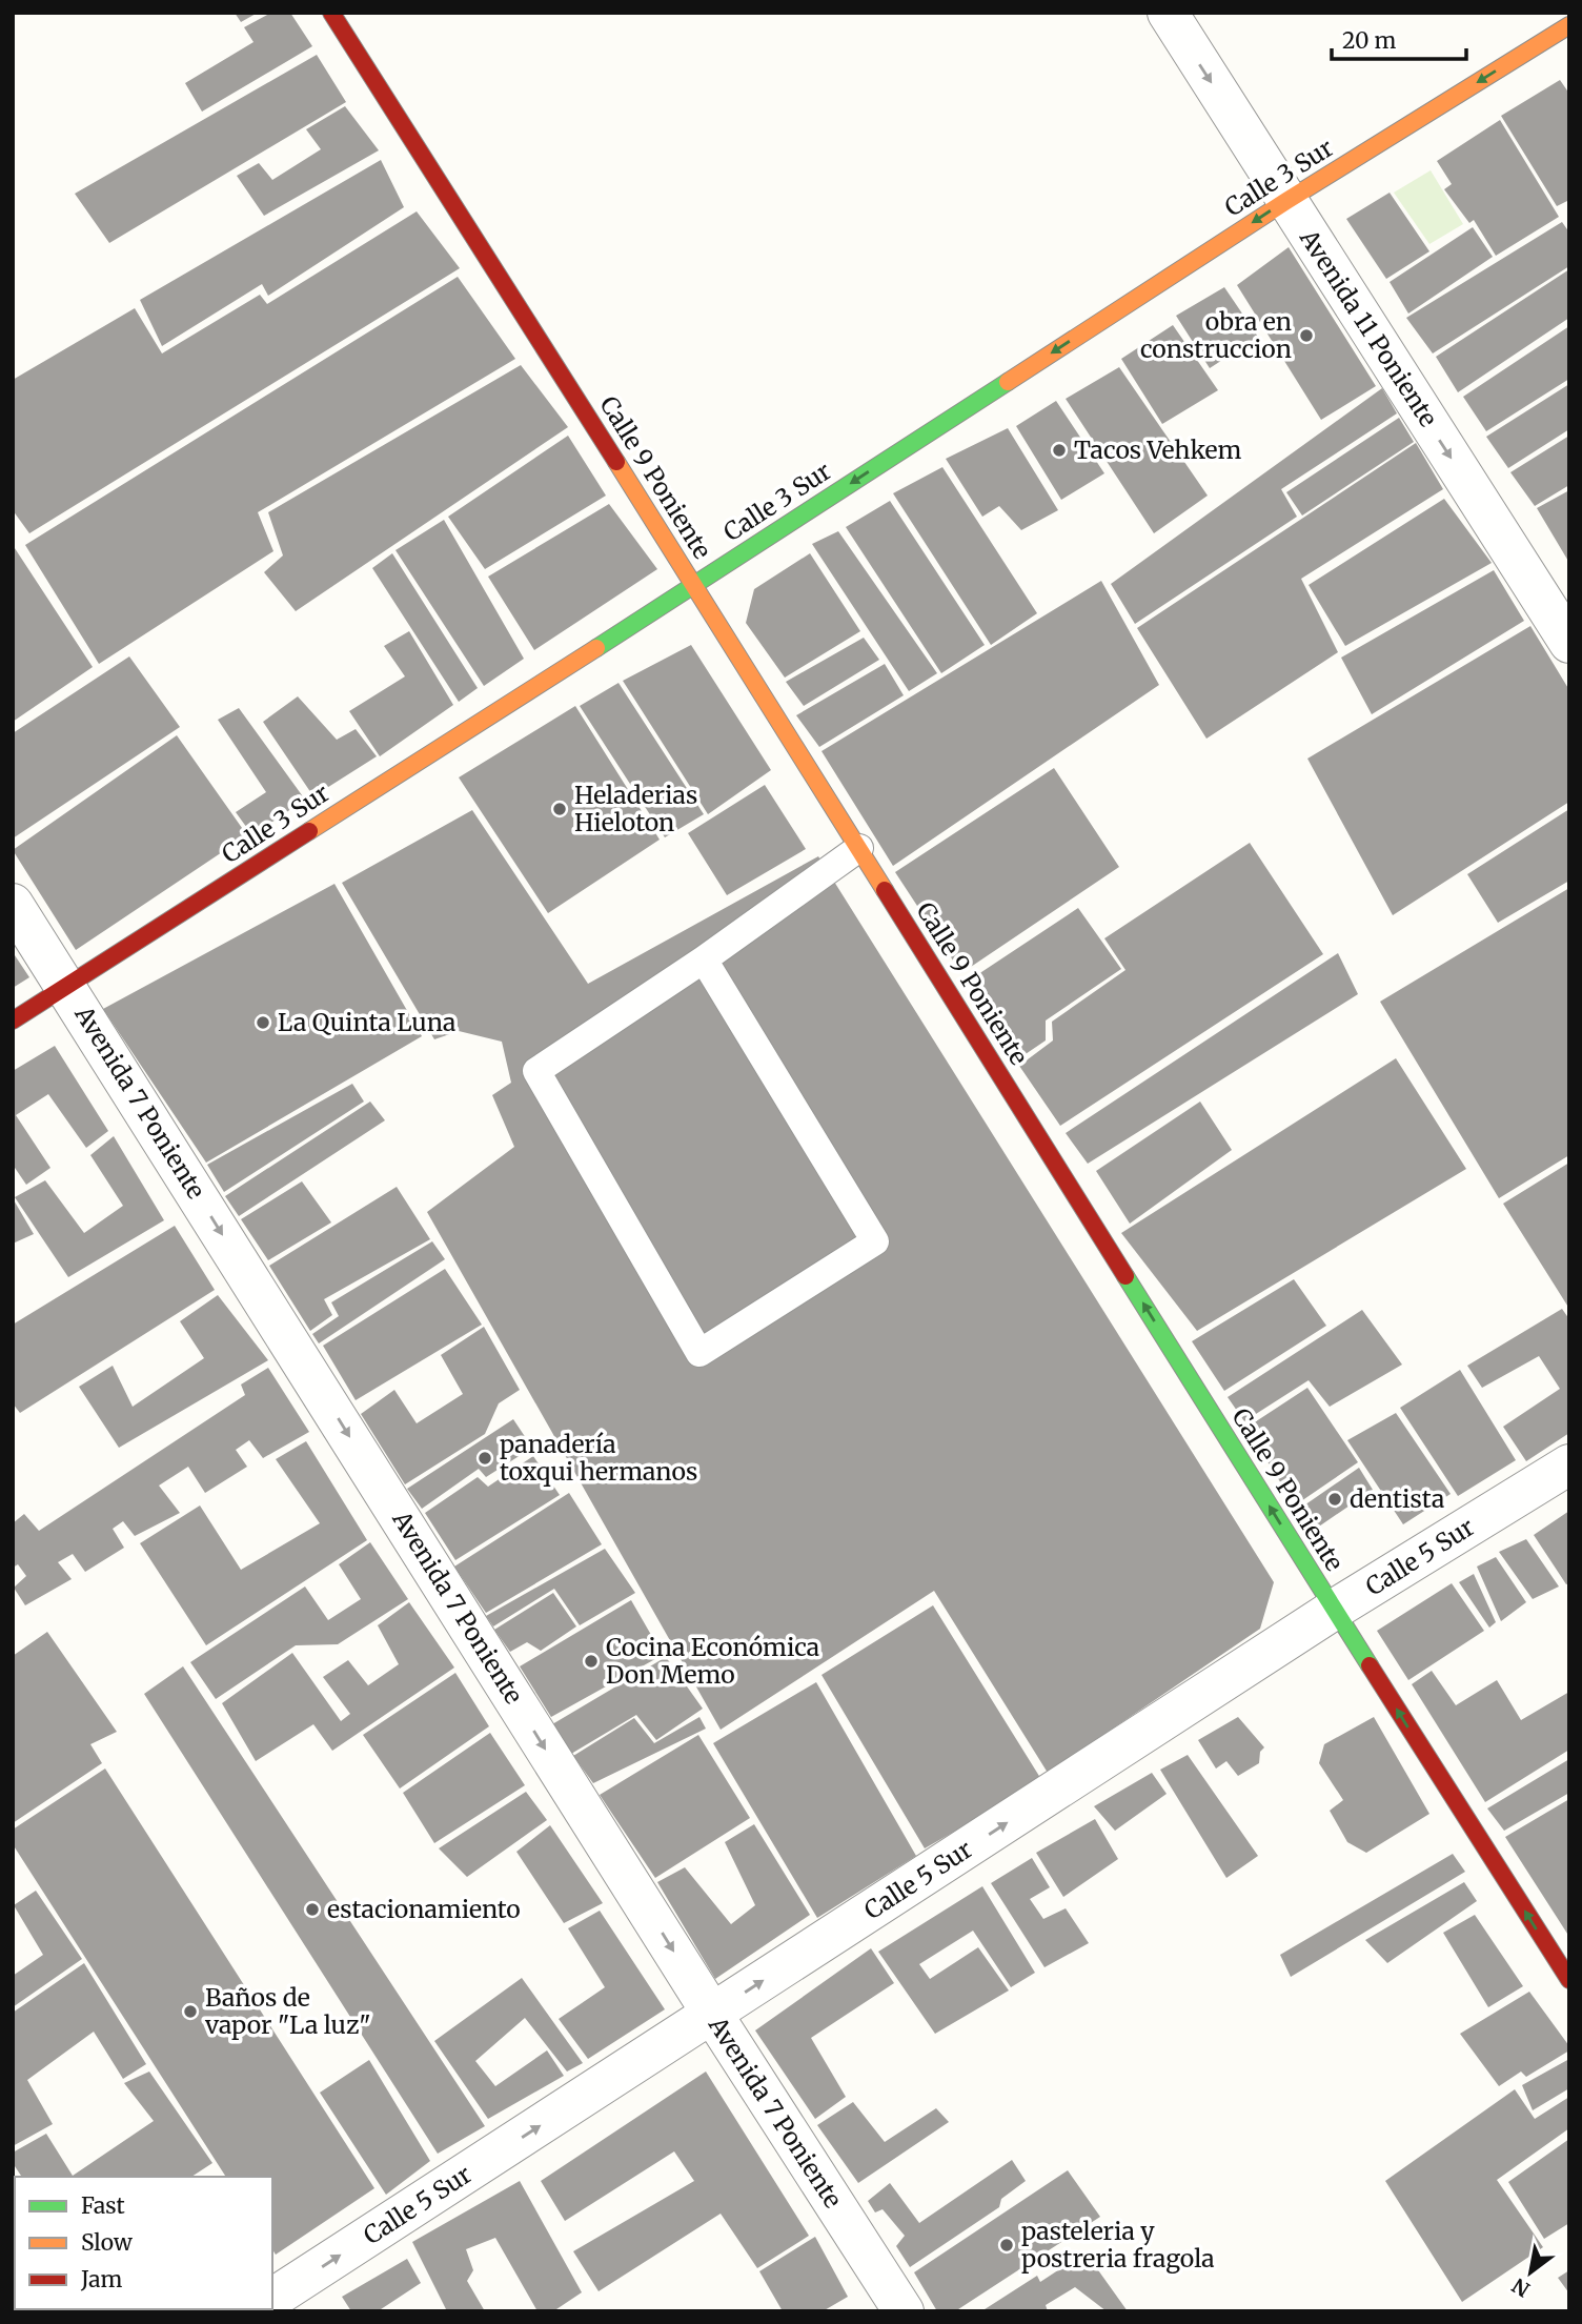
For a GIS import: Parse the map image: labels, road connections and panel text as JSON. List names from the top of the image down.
{
  "streets": {
    "street": [
      "Calle 3 Sur",
      "Avenida 11 Poniente",
      "Calle 9 Poniente",
      "Avenida 7 Poniente",
      "Calle 5 Sur"
    ]
  },
  "crossings": [
    ["Calle 3 Sur", "Avenida 11 Poniente"],
    ["Calle 3 Sur", "Calle 9 Poniente"],
    ["Calle 3 Sur", "Avenida 7 Poniente"],
    ["Calle 9 Poniente", "Calle 5 Sur"],
    ["Avenida 7 Poniente", "Calle 5 Sur"]
  ],
  "one_way": [
    "Calle 3 Sur",
    "Avenida 11 Poniente",
    "Calle 9 Poniente",
    "Avenida 7 Poniente",
    "Calle 5 Sur"
  ],
  "places": [
    "obra en construccion",
    "Tacos Vehkem",
    "Heladerias Hieloton",
    "La Quinta Luna",
    "panadería toxqui hermanos",
    "dentista",
    "Cocina Económica Don Memo",
    "estacionamiento",
    "Baños de vapor \"La luz\"",
    "pasteleria y postreria fragola"
  ],
  "legend": ["Fast", "Slow", "Jam"],
  "scale_bar": "20 m",
  "north": "bottom left"
}
